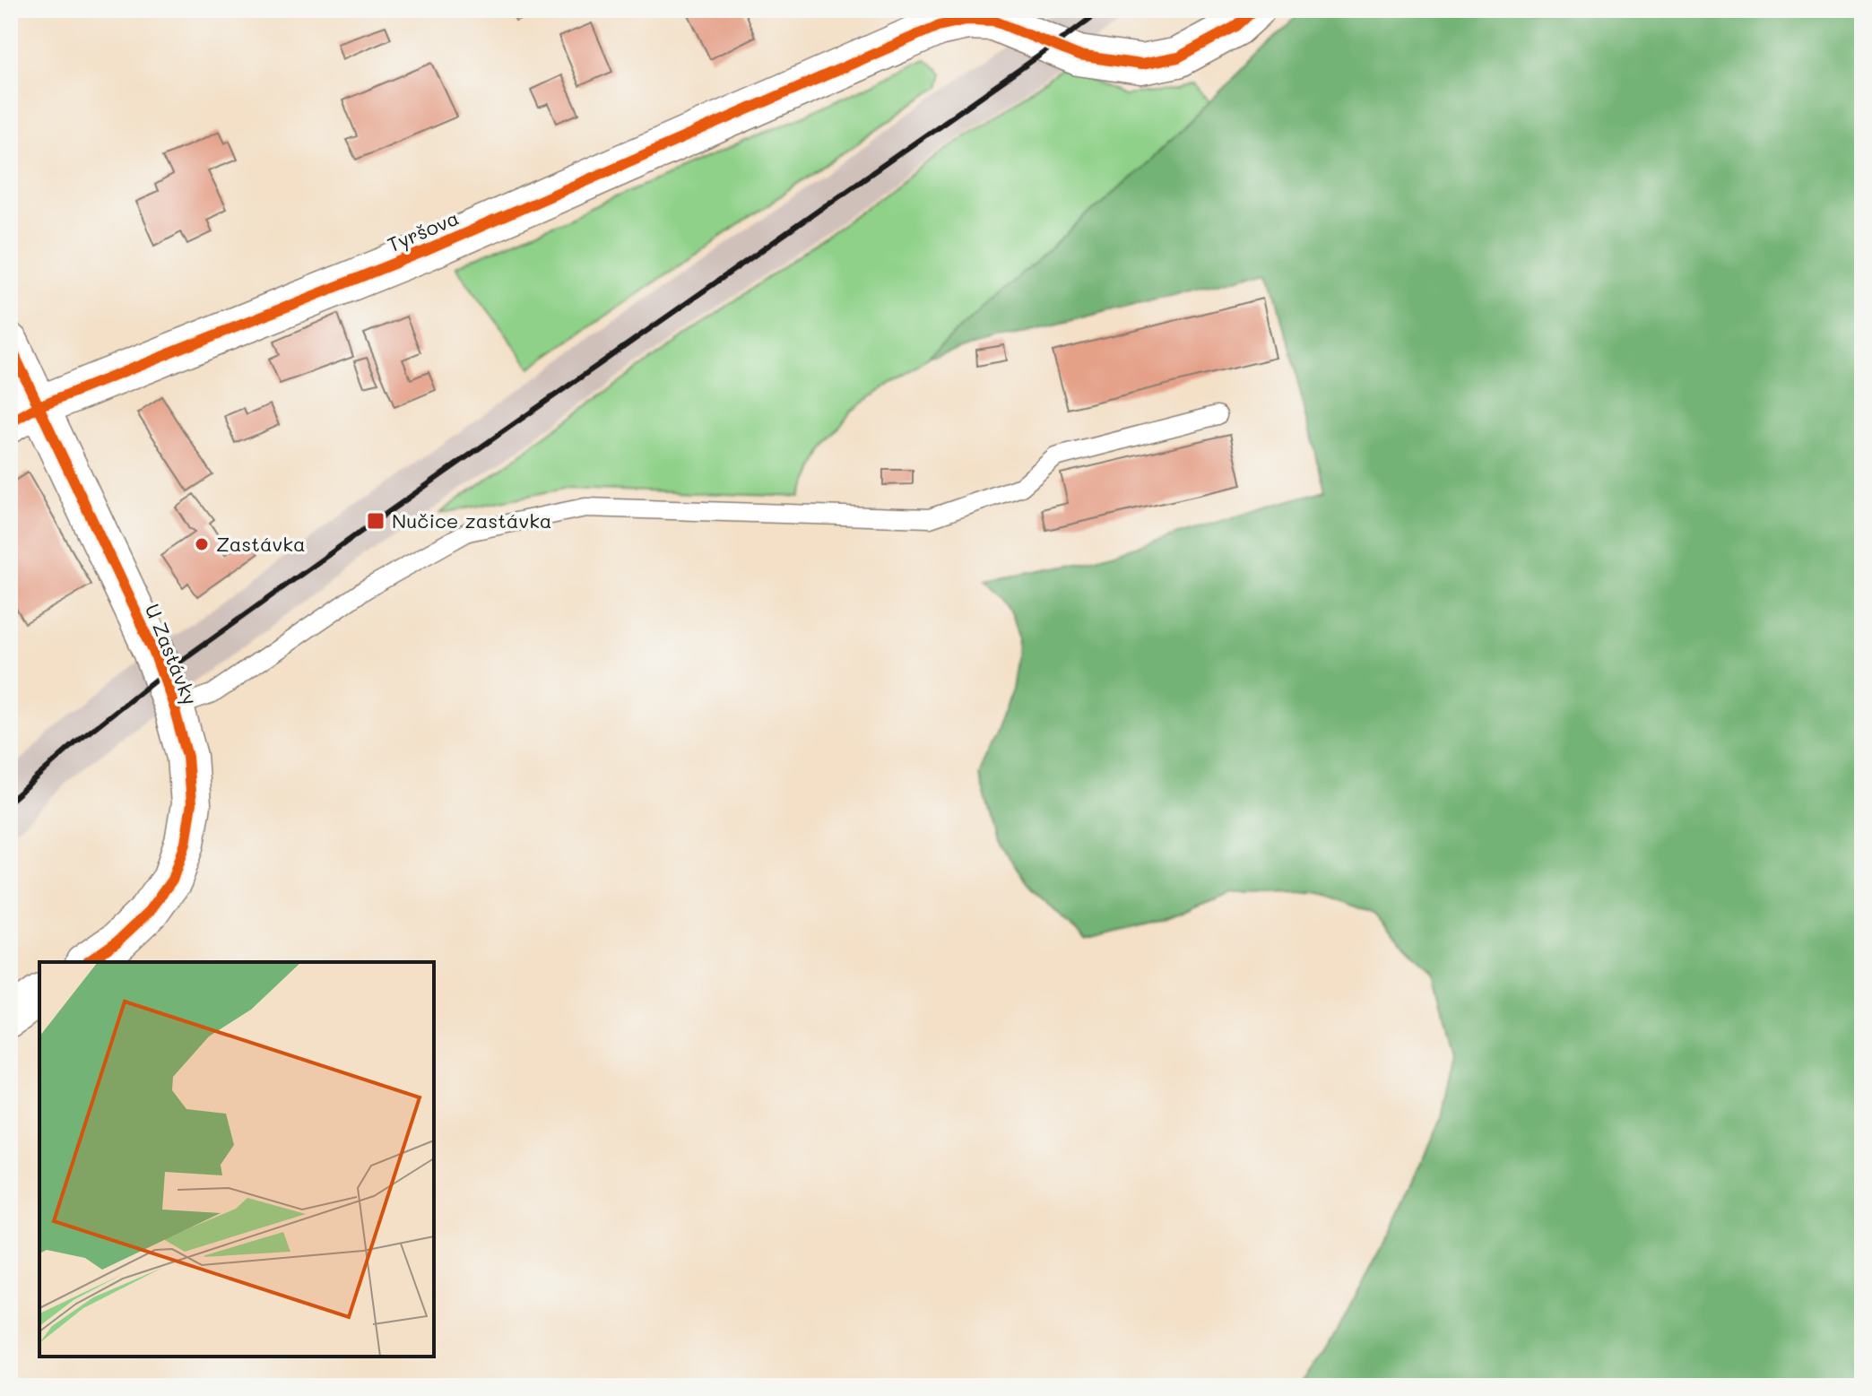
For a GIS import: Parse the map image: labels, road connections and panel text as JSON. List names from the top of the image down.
{
  "streets": {
    "street": ["Tyršova", "U Zastávky"]
  },
  "crossings": [
    ["Tyršova", "U Zastávky"]
  ],
  "places": {
    "transit": ["Nučice zastávka"],
    "other": ["Zastávka"]
  }
}
